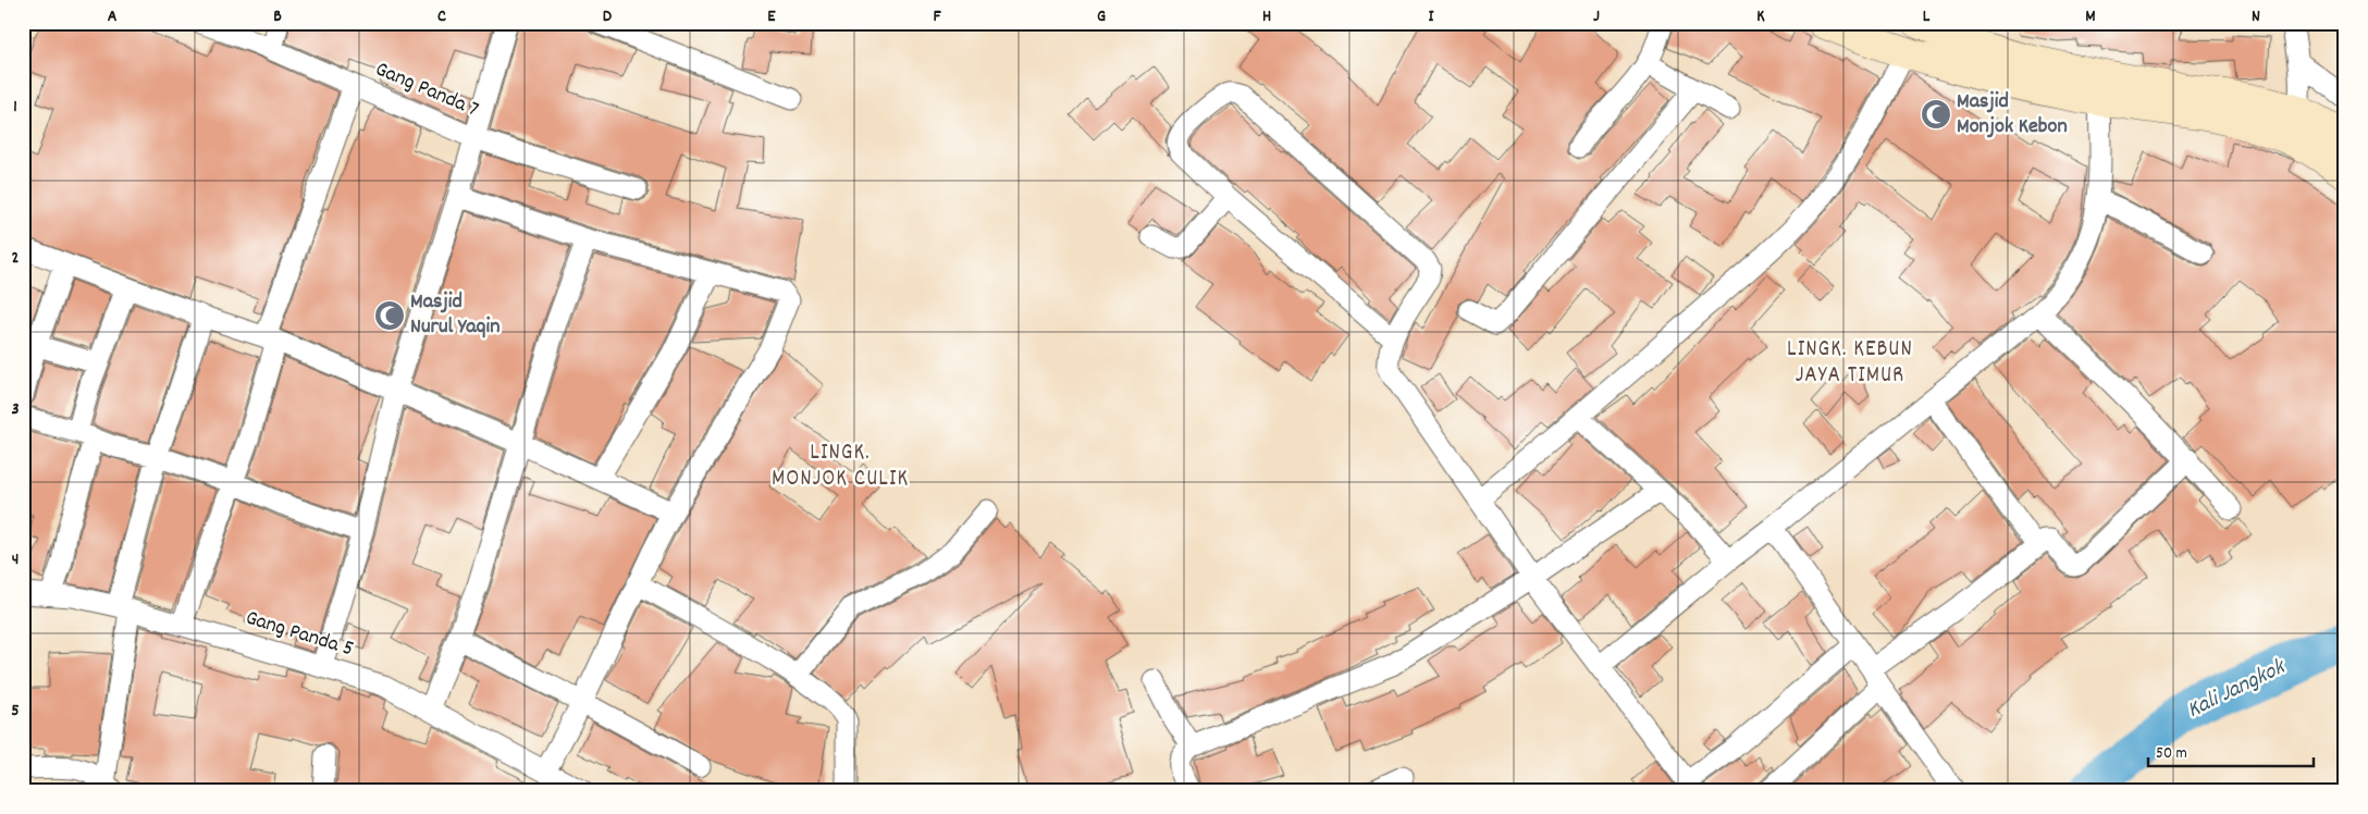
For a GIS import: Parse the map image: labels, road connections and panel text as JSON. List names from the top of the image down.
{
  "streets": {
    "street": ["Gang Panda 7", "Gang Panda 5"]
  },
  "districts": ["LINGK. KEBUN JAYA TIMUR", "LINGK. MONJOK CULIK"],
  "water": ["Kali Jangkok"],
  "places": {
    "mosque": ["Masjid Monjok Kebon", "Masjid Nurul Yaqin"]
  },
  "scale_bar": "50 m",
  "grid": {
    "columns": [
      "A",
      "B",
      "C",
      "D",
      "E",
      "F",
      "G",
      "H",
      "I",
      "J",
      "K",
      "L",
      "M",
      "N"
    ],
    "rows": [
      "1",
      "2",
      "3",
      "4",
      "5"
    ]
  }
}
